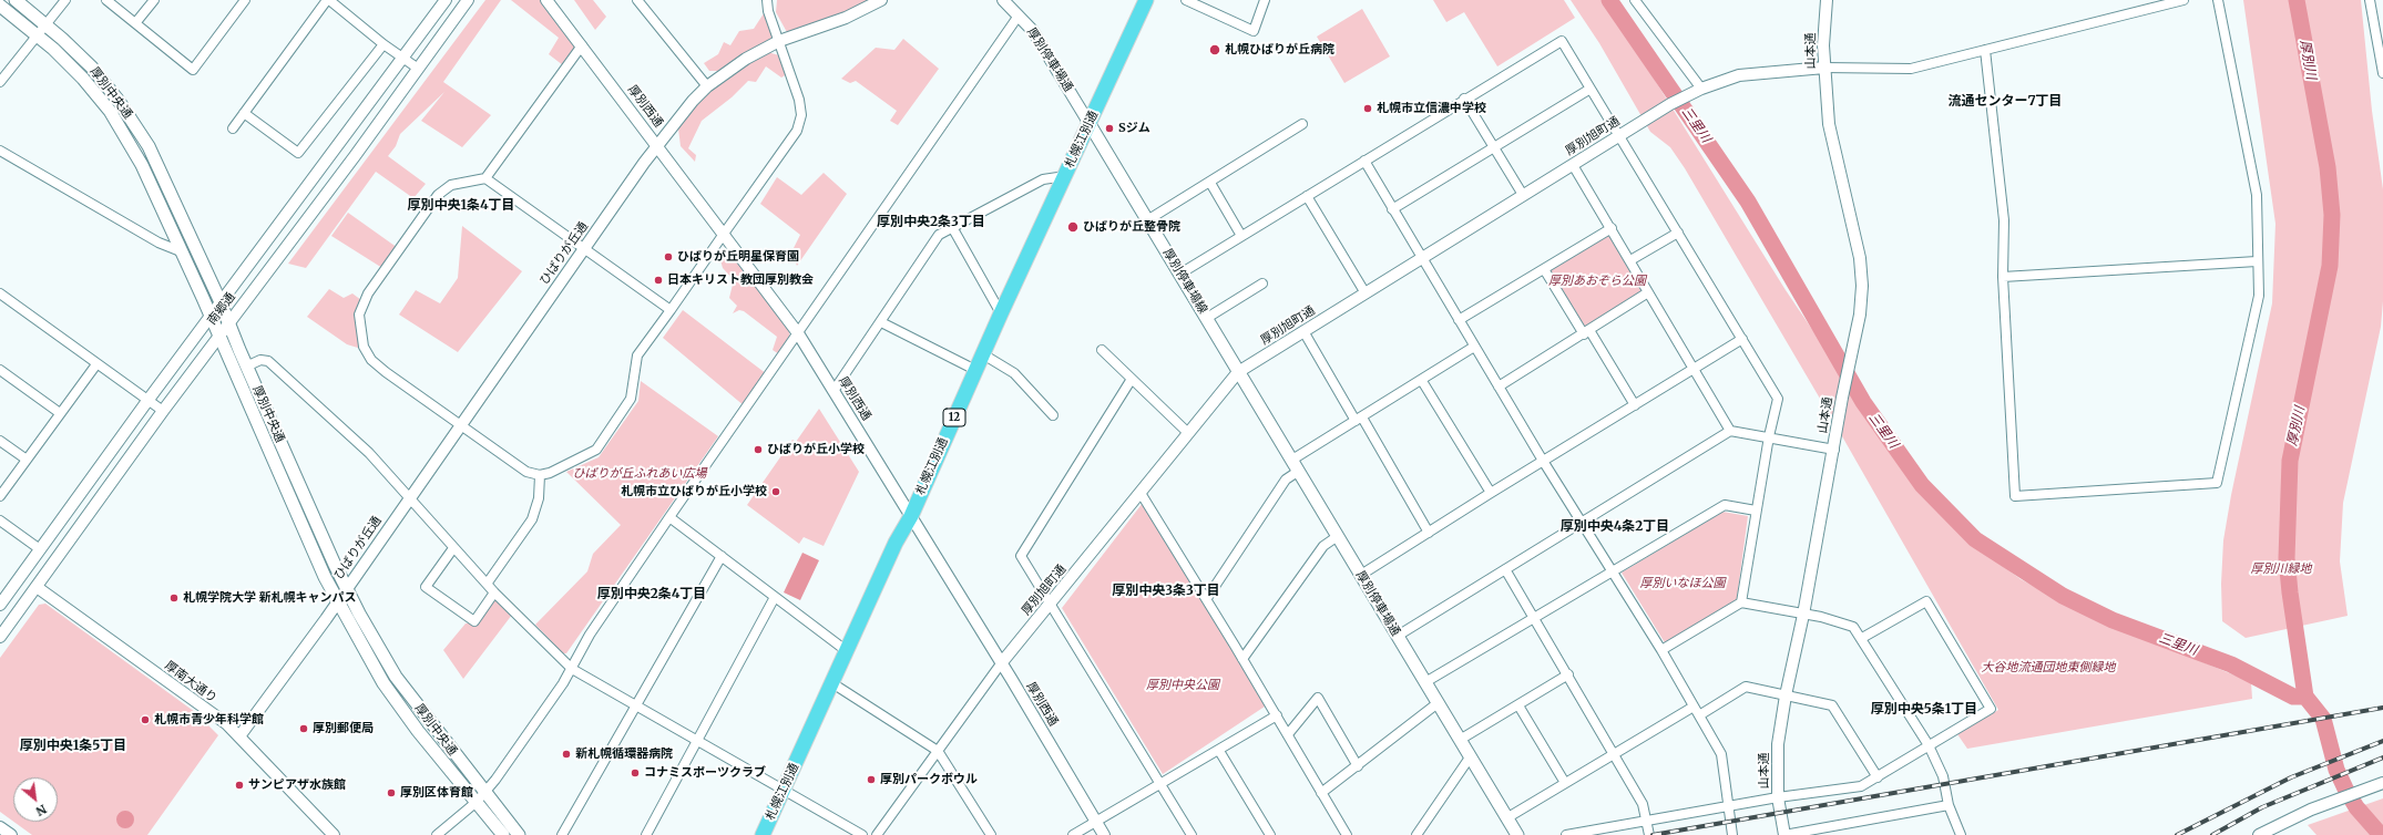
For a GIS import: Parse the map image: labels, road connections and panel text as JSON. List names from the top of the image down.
{
  "streets": {
    "highway": ["札幌江別通", "12"],
    "main road": ["厚別停車場通", "厚別中央通", "厚別停車場線"],
    "street": [
      "山本通",
      "厚別西通",
      "厚別旭町通",
      "ひばりが丘通",
      "南郷通",
      "厚南大通り"
    ]
  },
  "crossings": [
    ["厚別停車場通", "厚別旭町通"],
    ["厚別停車場通", "札幌江別通"],
    ["厚別停車場通", "厚別停車場線"],
    ["厚別中央通", "ひばりが丘通"],
    ["厚別中央通", "南郷通"],
    ["厚別西通", "厚別旭町通"],
    ["厚別西通", "札幌江別通"],
    ["厚別西通", "ひばりが丘通"],
    ["厚別旭町通", "厚別停車場線"],
    ["札幌江別通", "厚別停車場線"],
    ["ひばりが丘通", "厚南大通り"],
    ["南郷通", "厚南大通り"]
  ],
  "districts": [
    "流通センター7丁目",
    "厚別中央1条4丁目",
    "厚別中央2条3丁目",
    "厚別中央4条2丁目",
    "厚別中央3条3丁目",
    "厚別中央2条4丁目",
    "厚別中央5条1丁目",
    "厚別中央1条5丁目"
  ],
  "water": ["厚別川", "三里川"],
  "parks": [
    "厚別あおぞら公園",
    "ひばりが丘ふれあい広場",
    "厚別川緑地",
    "厚別いなほ公園",
    "大谷地流通団地東側緑地",
    "厚別中央公園"
  ],
  "places": [
    "札幌ひばりが丘病院",
    "札幌市立信濃中学校",
    "Sジム",
    "ひばりが丘整骨院",
    "ひばりが丘明星保育園",
    "日本キリスト教団厚別教会",
    "ひばりが丘小学校",
    "札幌市立ひばりが丘小学校",
    "札幌学院大学 新札幌キャンパス",
    "札幌市青少年科学館",
    "厚別郵便局",
    "新札幌循環器病院",
    "コナミスポーツクラブ",
    "厚別パークボウル",
    "サンピアザ水族館",
    "厚別区体育館"
  ],
  "north": "bottom right"
}
